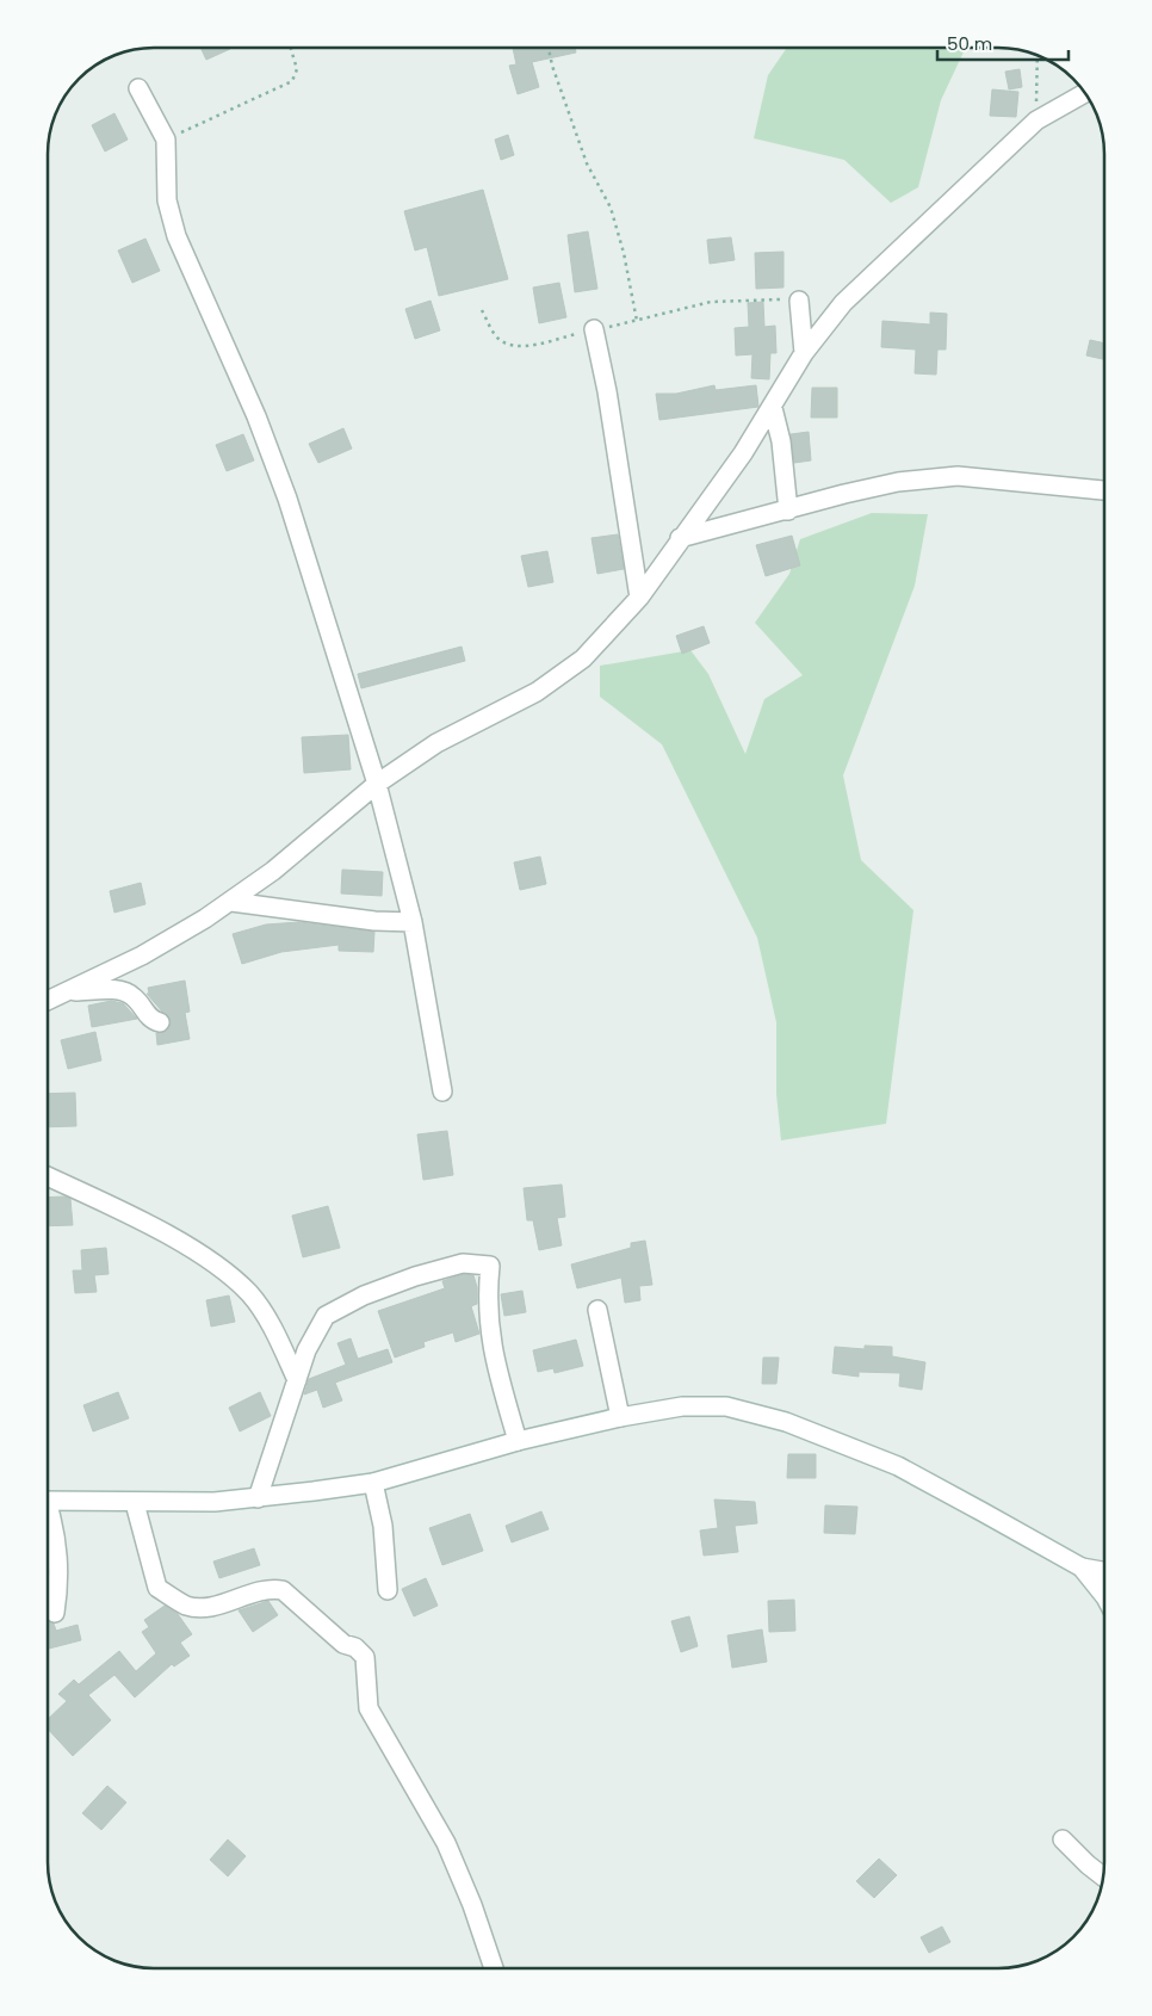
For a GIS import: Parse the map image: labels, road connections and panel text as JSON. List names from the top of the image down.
{
  "scale_bar": "50 m"
}
